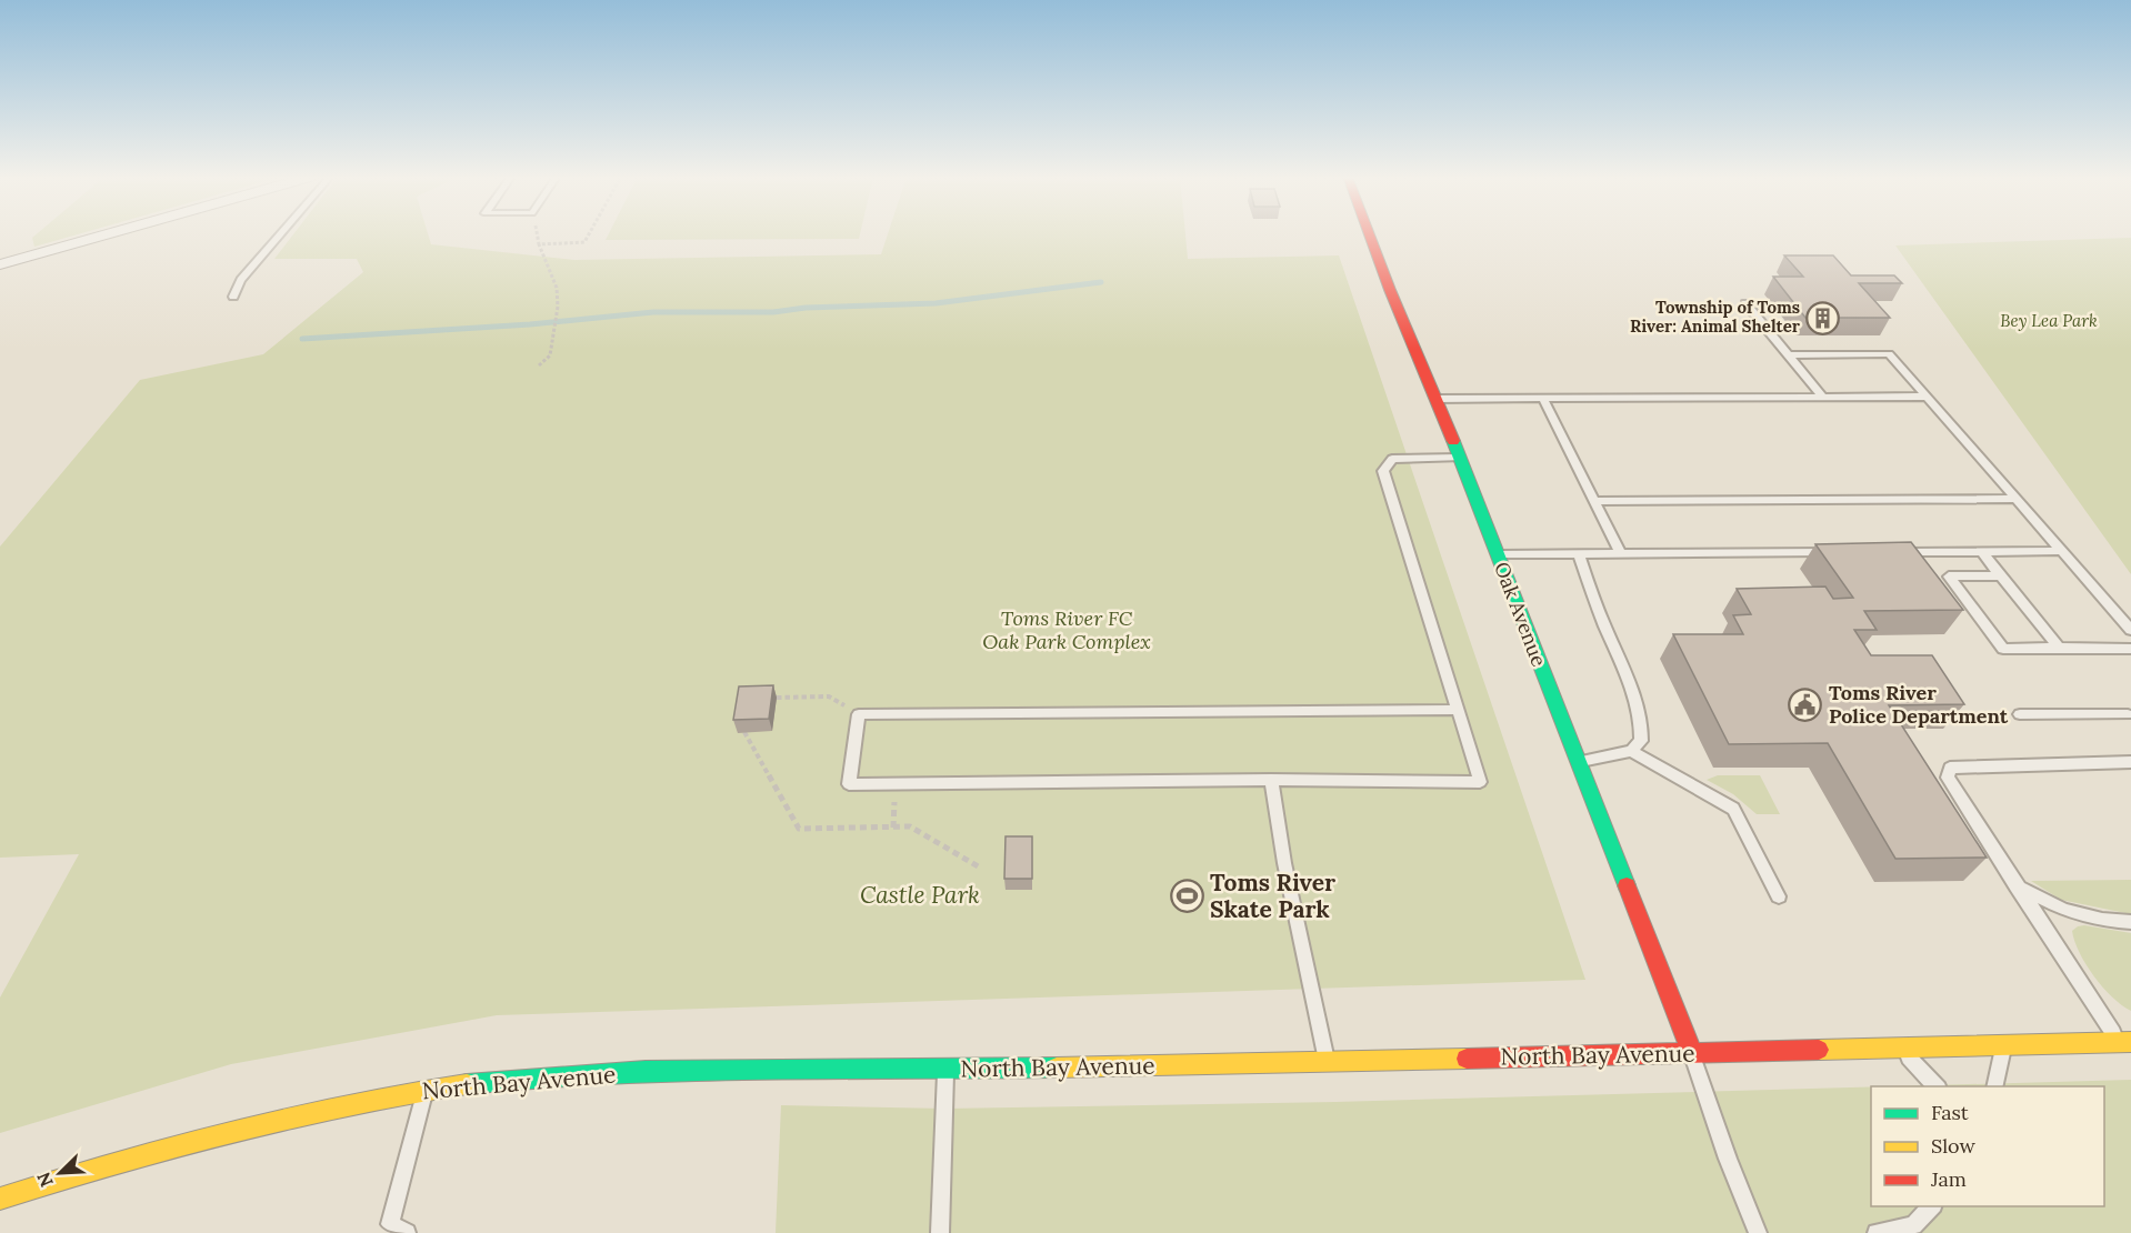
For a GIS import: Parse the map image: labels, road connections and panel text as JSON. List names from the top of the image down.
{
  "streets": {
    "street": ["Oak Avenue", "North Bay Avenue"]
  },
  "crossings": [
    ["Oak Avenue", "North Bay Avenue"]
  ],
  "parks": ["Bey Lea Park", "Toms River FC Oak Park Complex", "Castle Park"],
  "places": {
    "building": ["Township of Toms River: Animal Shelter"],
    "public building": ["Toms River Police Department"],
    "sports": ["Toms River Skate Park"]
  },
  "legend": ["Fast", "Slow", "Jam"],
  "north": "bottom left"
}
